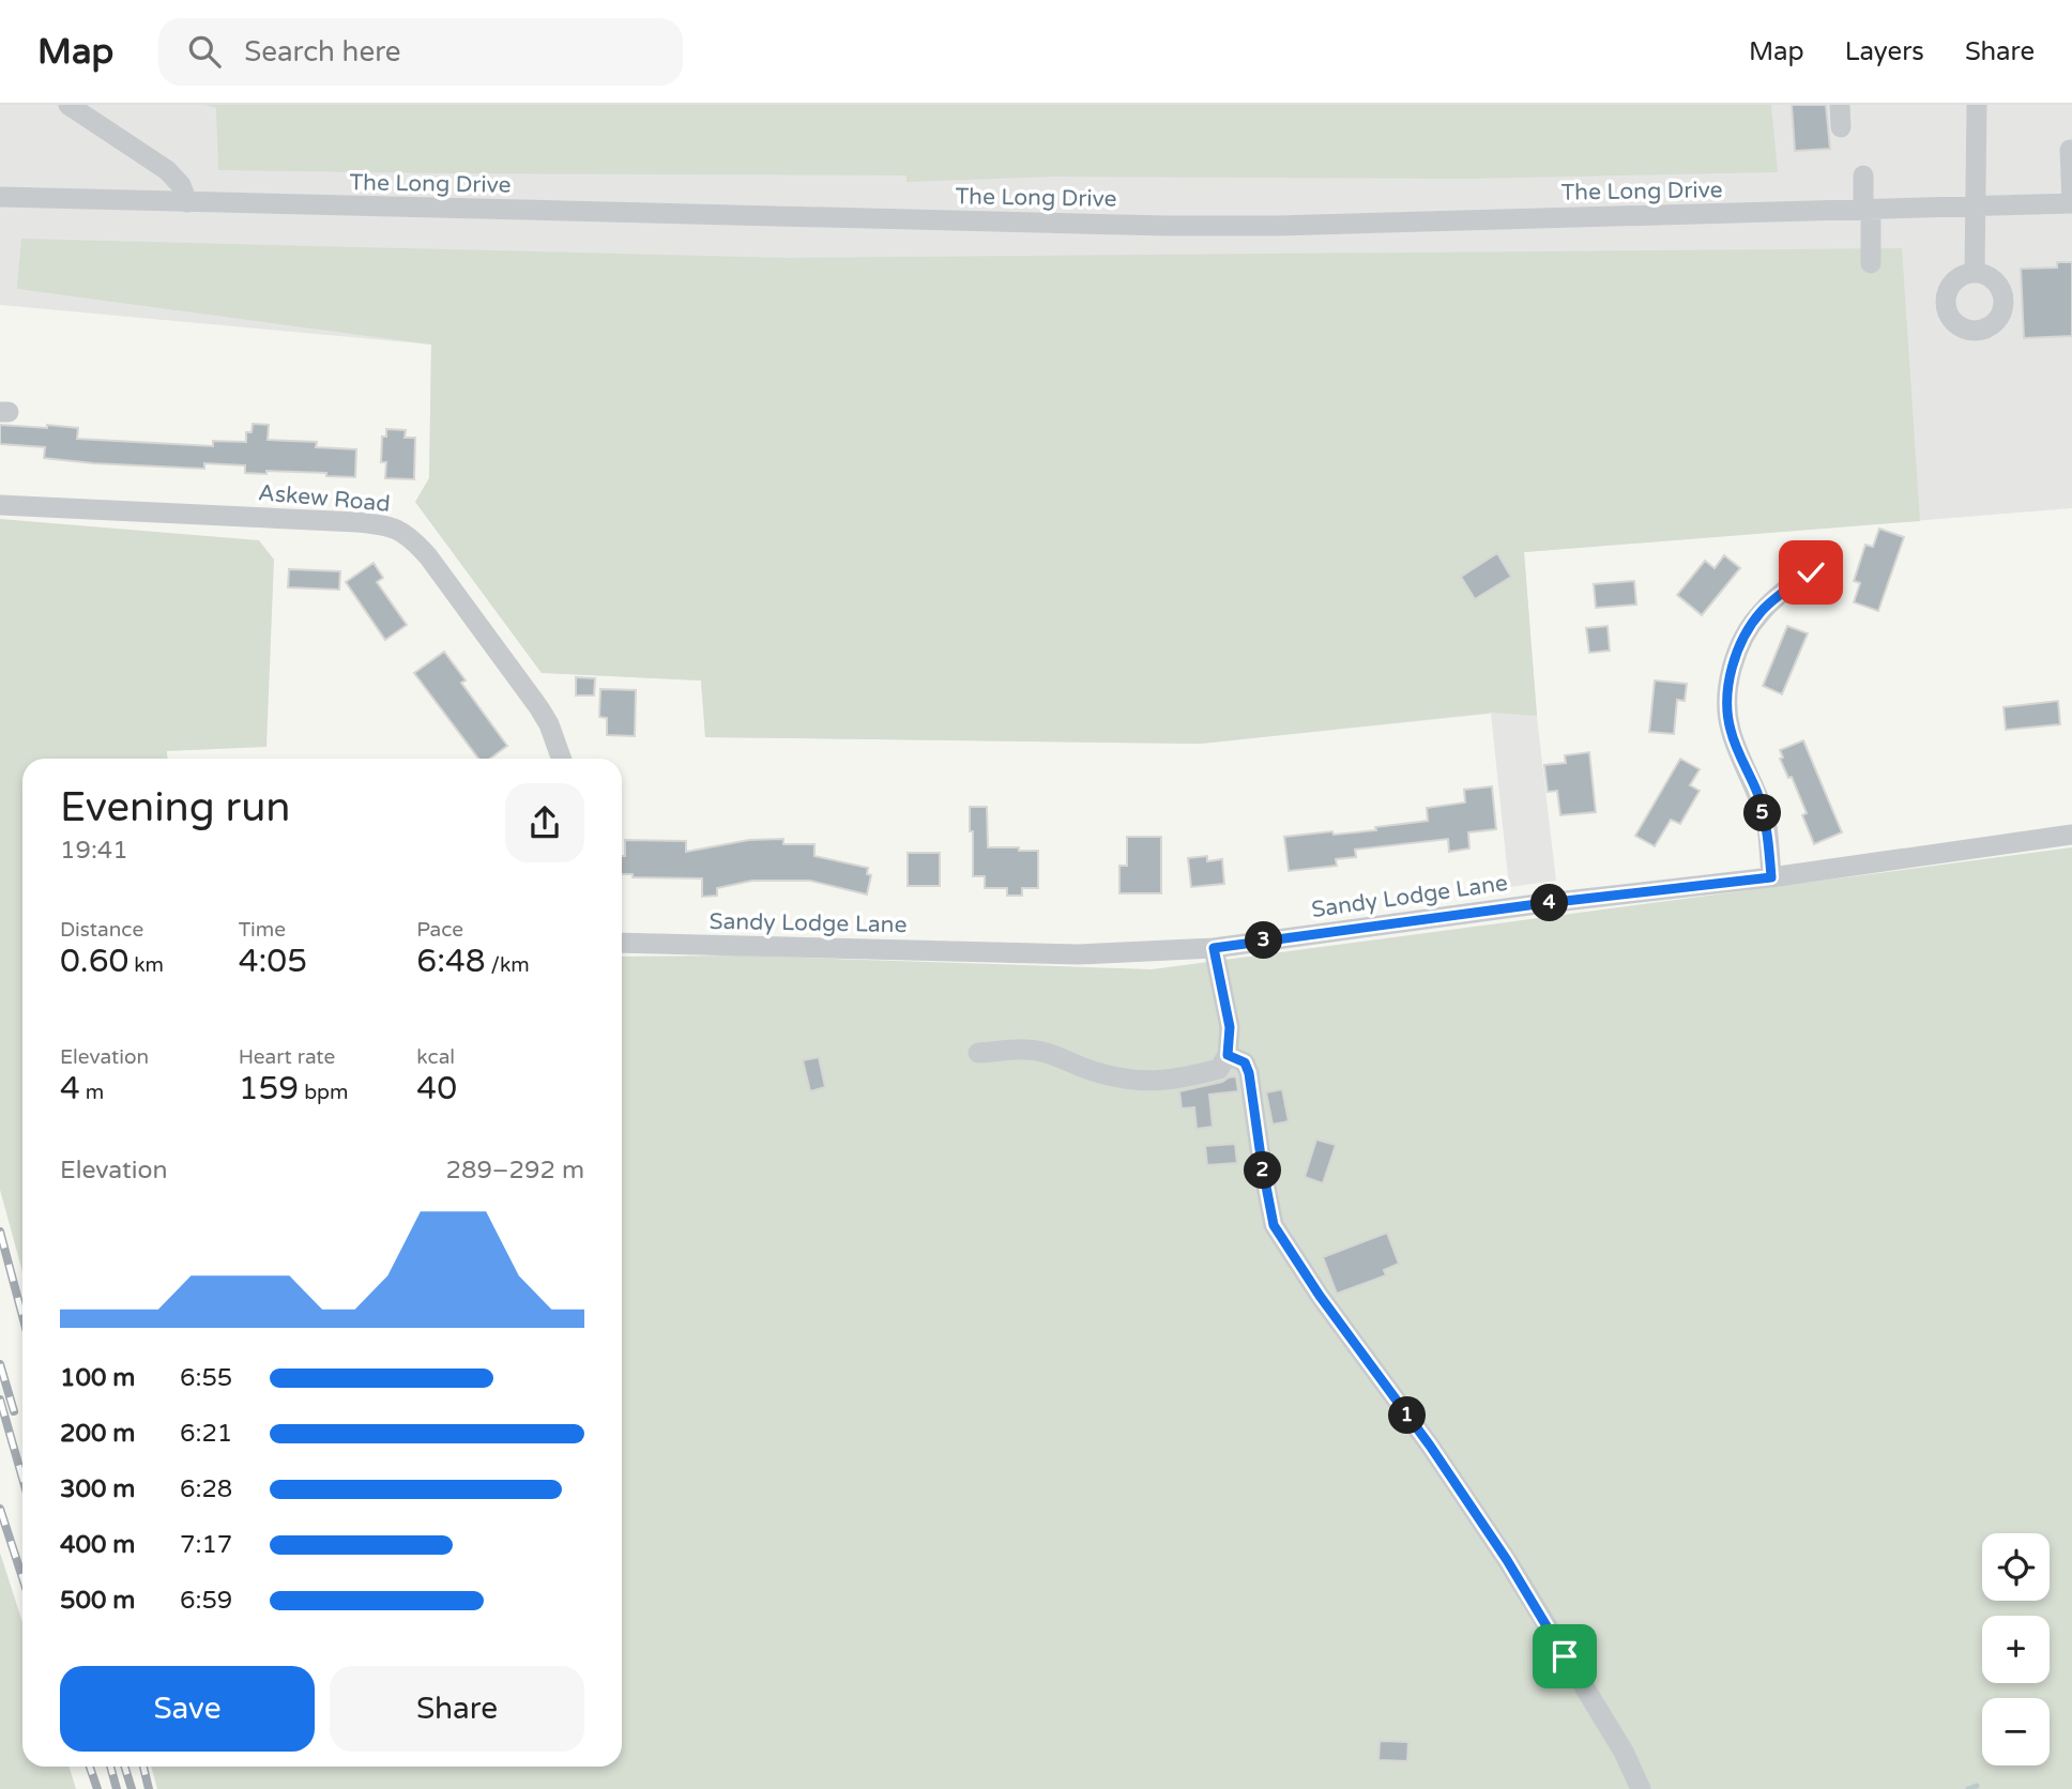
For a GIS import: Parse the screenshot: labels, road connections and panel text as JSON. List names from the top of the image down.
{
  "streets": {
    "street": ["The Long Drive", "Askew Road", "Sandy Lodge Lane"]
  },
  "page": {
    "header": "Map",
    "search": "Search here",
    "nav": ["Map", "Layers", "Share"],
    "heading": ["Evening run", "19:41"],
    "pins": [
      "5",
      "4",
      "3",
      "2",
      "1"
    ],
    "stats": [
      ["Distance", "0.60 km"],
      ["Time", "4:05"],
      ["Pace", "6:48 /km"],
      ["Elevation", "4 m"],
      ["Heart rate", "159 bpm"],
      ["kcal", "40"]
    ],
    "chart": ["Elevation", "289–292 m"],
    "list": [
      {
        "name": "100 m",
        "note": "6:55"
      },
      {
        "name": "200 m",
        "note": "6:21"
      },
      {
        "name": "300 m",
        "note": "6:28"
      },
      {
        "name": "400 m",
        "note": "7:17"
      },
      {
        "name": "500 m",
        "note": "6:59"
      }
    ],
    "map_buttons": ["+", "−"],
    "buttons": ["Save", "Share"]
  }
}
